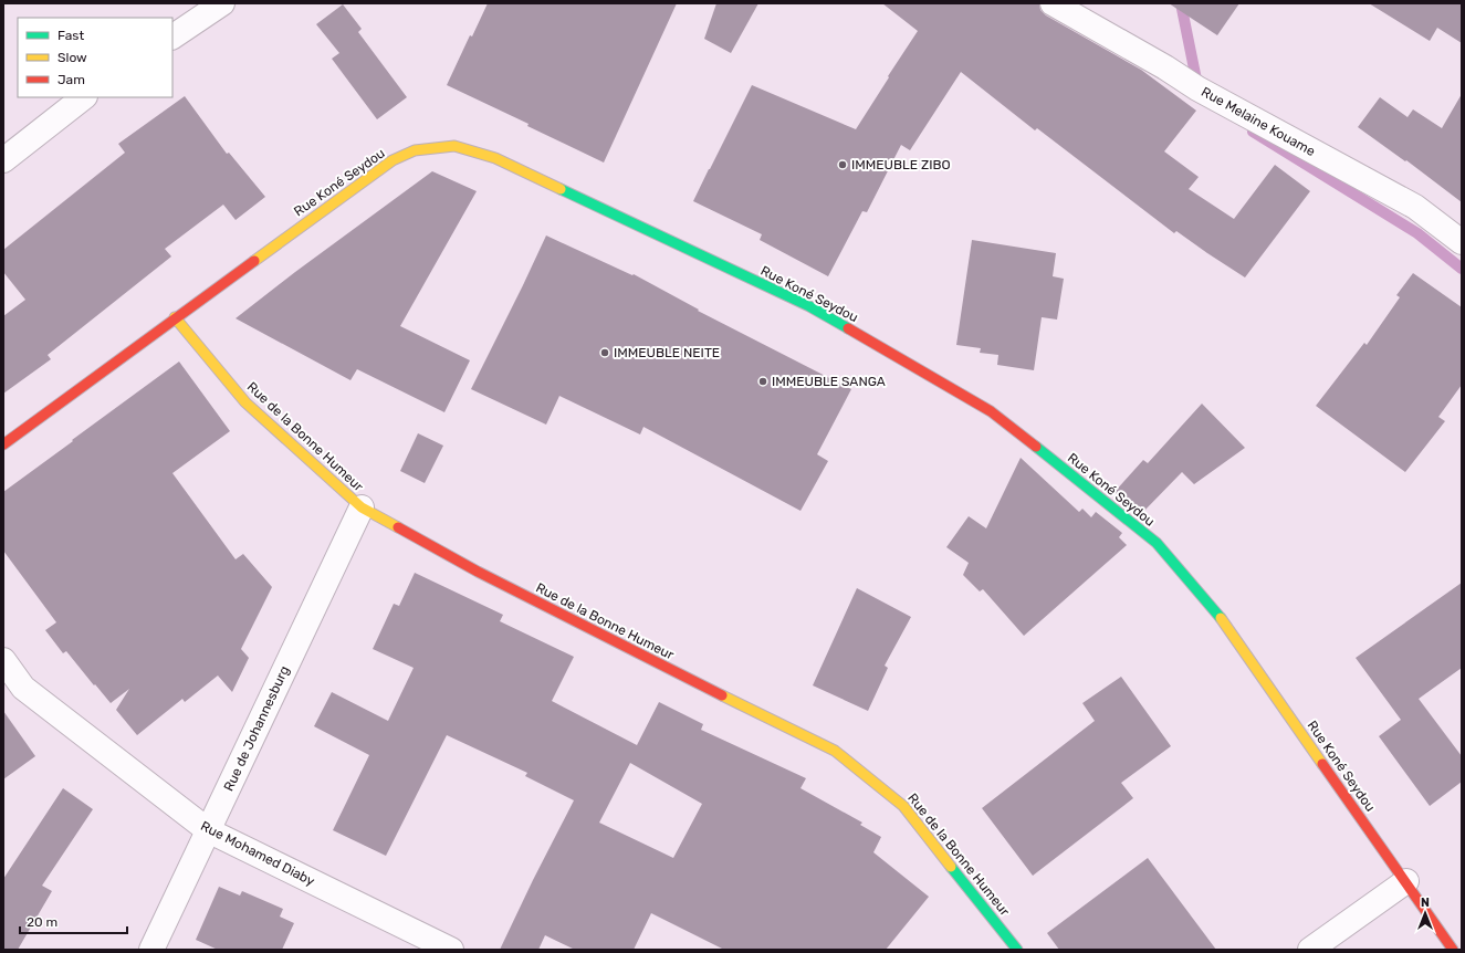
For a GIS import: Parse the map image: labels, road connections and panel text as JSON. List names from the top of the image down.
{
  "streets": {
    "street": [
      "Rue Melaine Kouame",
      "Rue Koné Seydou",
      "Rue de la Bonne Humeur",
      "Rue de Johannesburg",
      "Rue Mohamed Diaby"
    ]
  },
  "crossings": [
    ["Rue Koné Seydou", "Rue de la Bonne Humeur"],
    ["Rue de la Bonne Humeur", "Rue de Johannesburg"],
    ["Rue de Johannesburg", "Rue Mohamed Diaby"]
  ],
  "places": ["IMMEUBLE ZIBO", "IMMEUBLE NEITE", "IMMEUBLE SANGA"],
  "legend": ["Fast", "Slow", "Jam"],
  "scale_bar": "20 m",
  "north": "top"
}
